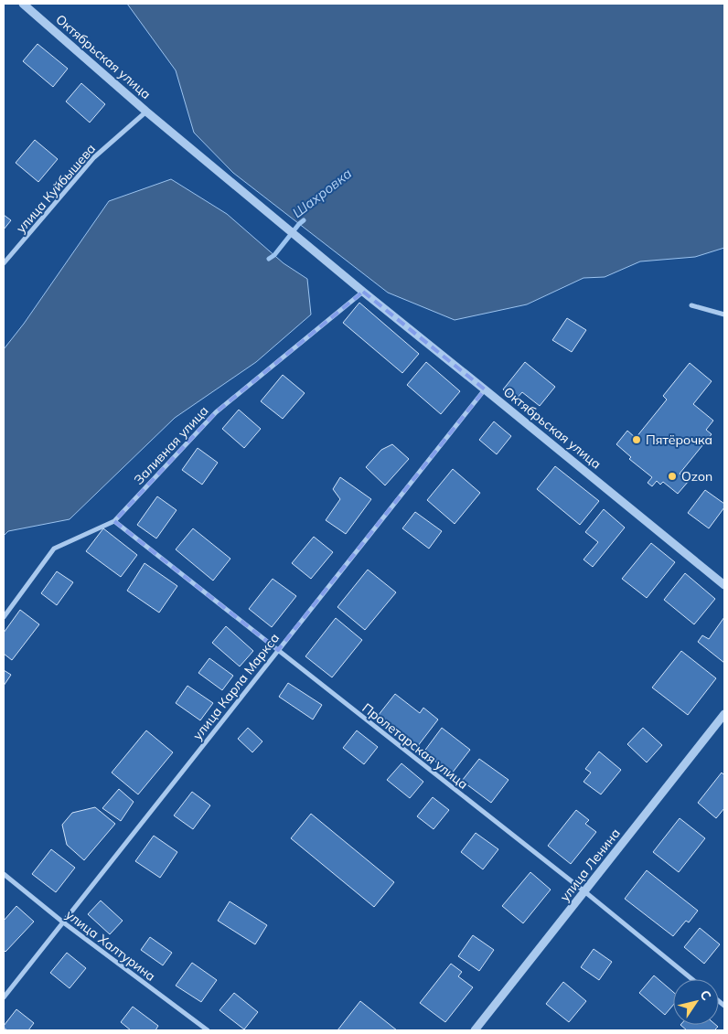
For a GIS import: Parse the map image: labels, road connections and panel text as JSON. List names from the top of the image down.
{
  "streets": {
    "street": [
      "Октябрьская улица",
      "улица Куйбышева",
      "Заливная улица",
      "улица Карла Маркса",
      "Пролетарская улица",
      "улица Ленина",
      "улица Халтурина"
    ]
  },
  "crossings": [
    ["Октябрьская улица", "улица Куйбышева"],
    ["Октябрьская улица", "Заливная улица"],
    ["Октябрьская улица", "улица Карла Маркса"],
    ["Заливная улица", "Пролетарская улица"],
    ["улица Карла Маркса", "Пролетарская улица"],
    ["улица Карла Маркса", "улица Халтурина"],
    ["Пролетарская улица", "улица Ленина"]
  ],
  "water": ["Шахровка"],
  "places": ["Пятёрочка", "Ozon"],
  "north": "top right"
}
